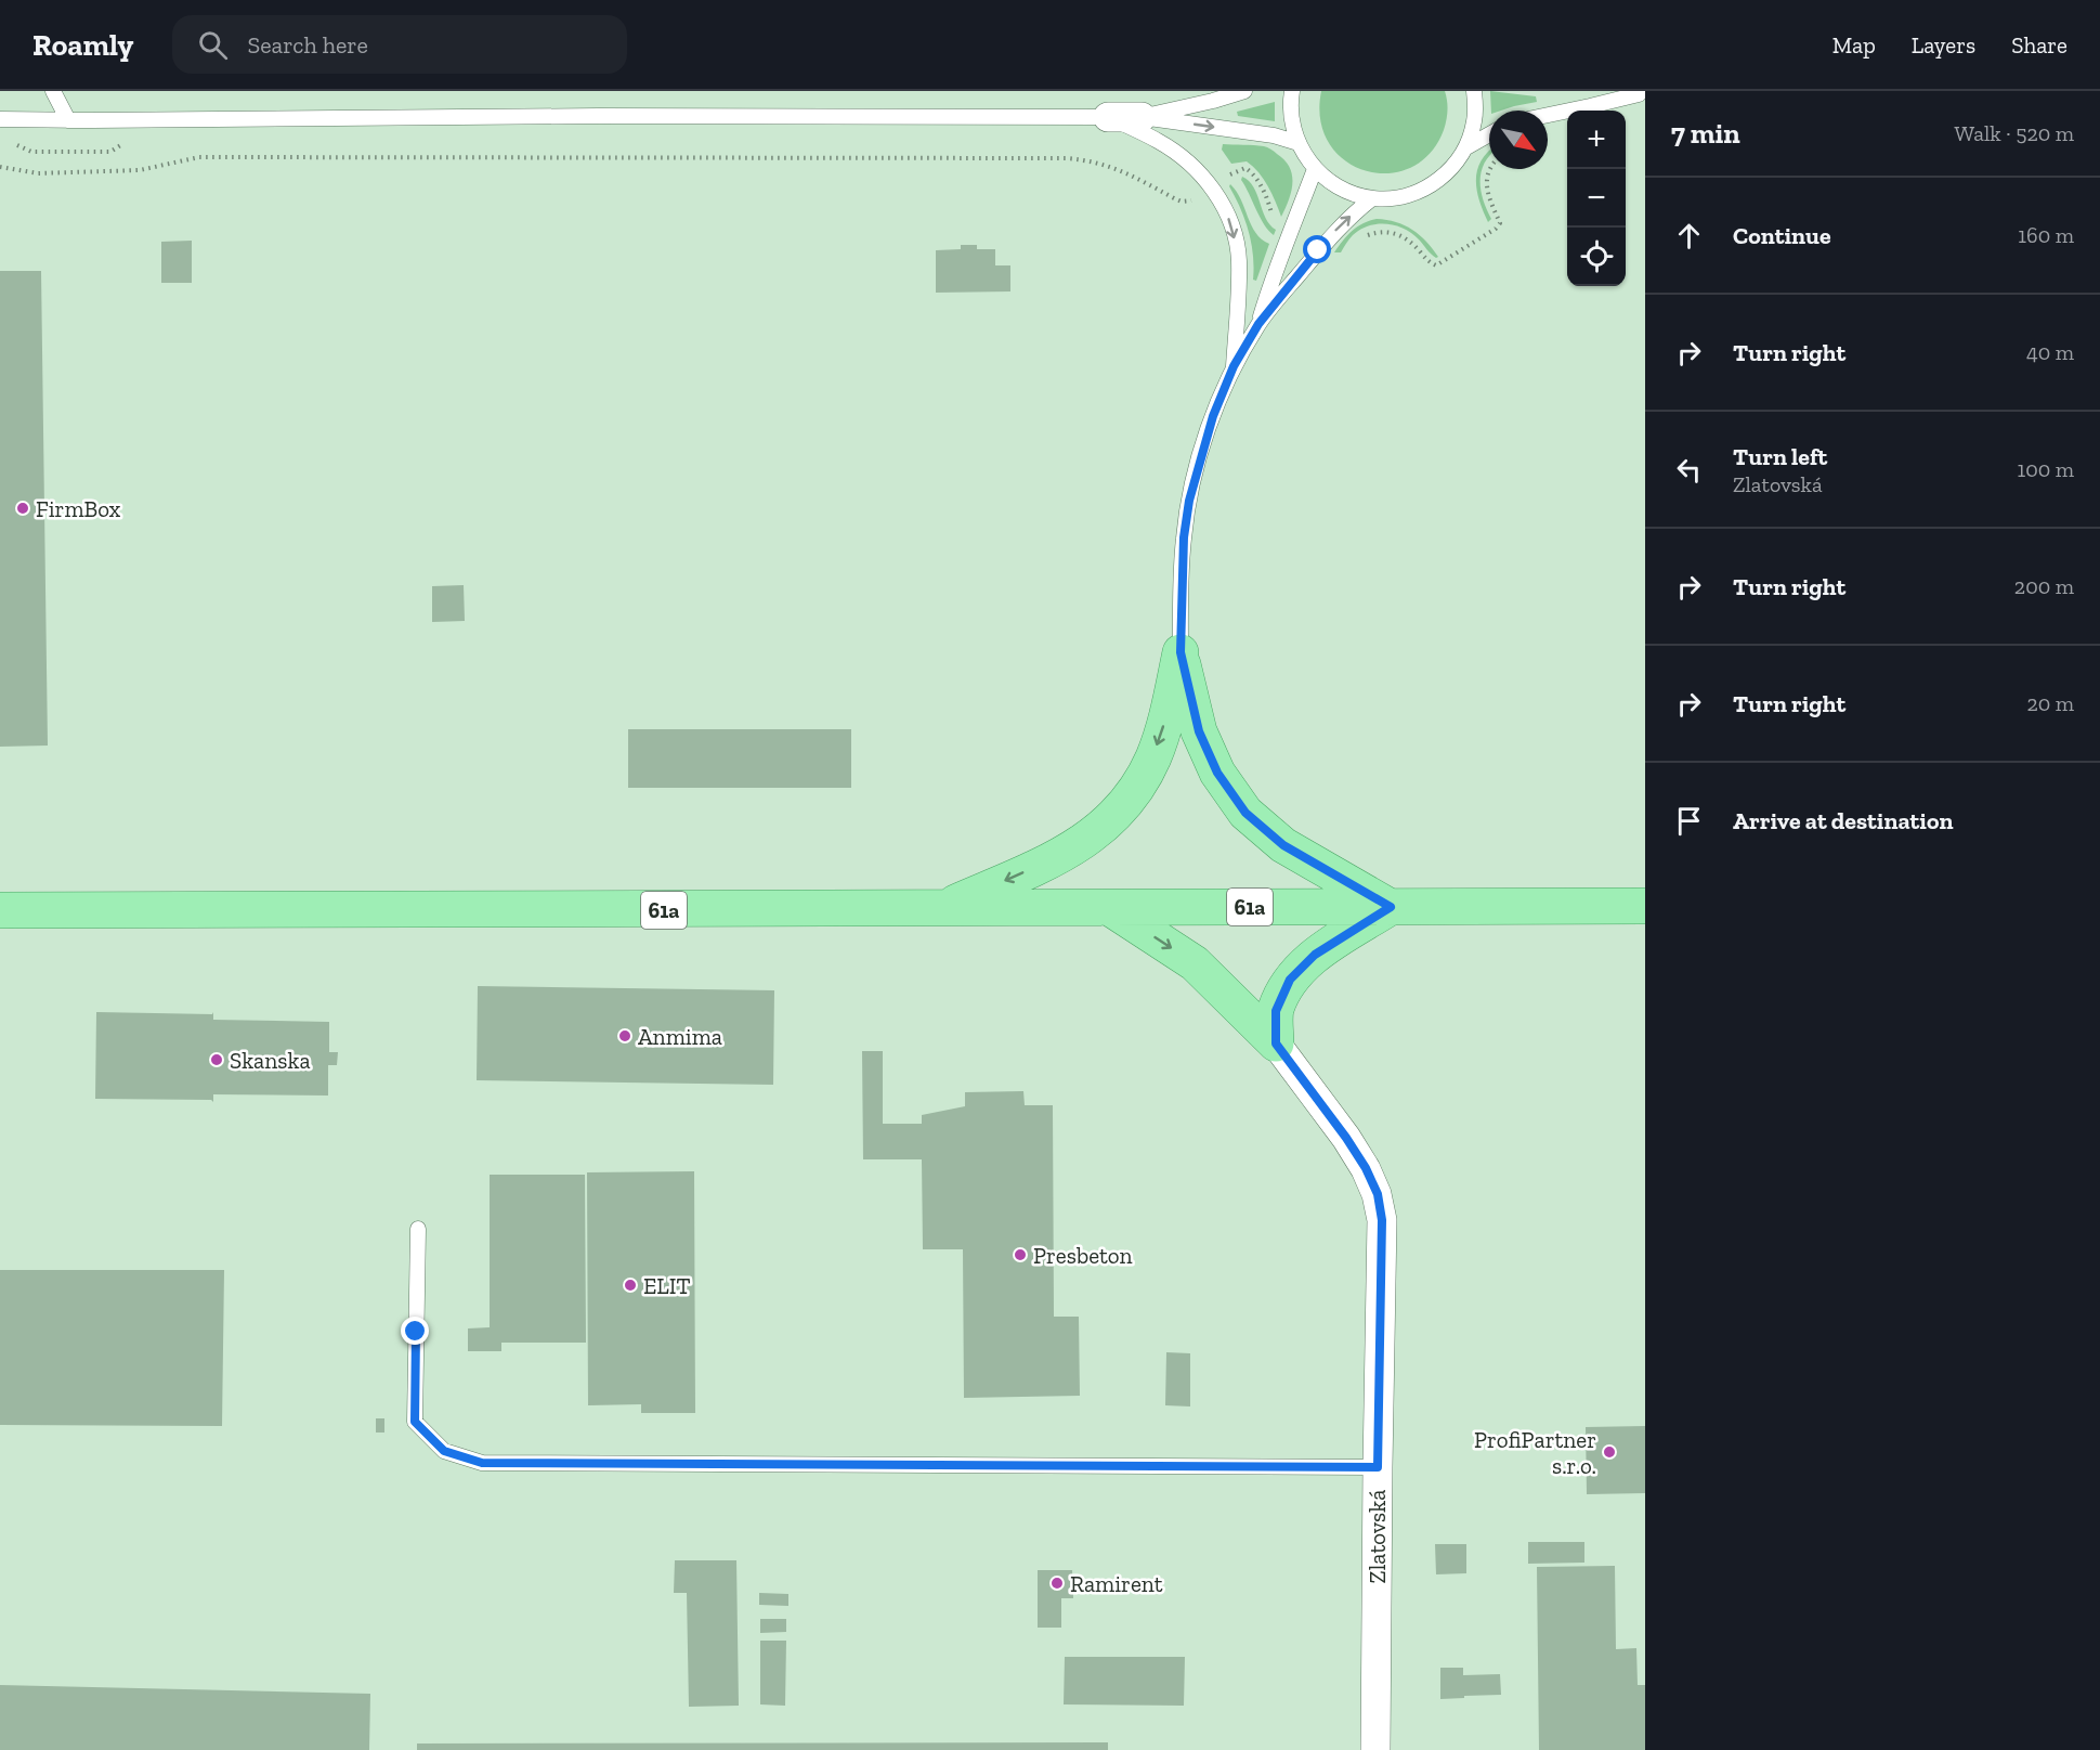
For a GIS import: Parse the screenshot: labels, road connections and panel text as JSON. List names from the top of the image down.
{
  "streets": {
    "main road": ["61a"],
    "street": ["Zlatovská"]
  },
  "places": [
    "FirmBox",
    "Anmima",
    "Skanska",
    "Presbeton",
    "ELIT",
    "ProfiPartner s.r.o.",
    "Ramirent"
  ],
  "north": "bottom right",
  "page": {
    "header": "Roamly",
    "search": "Search here",
    "nav": ["Map", "Layers", "Share"],
    "heading": ["7 min", "Walk · 520 m"],
    "map_buttons": ["+", "−"],
    "list": [
      ["Continue", "160 m"],
      ["Turn right", "40 m"],
      ["Turn left", "Zlatovská", "100 m"],
      ["Turn right", "200 m"],
      ["Turn right", "20 m"],
      "Arrive at destination"
    ]
  }
}
